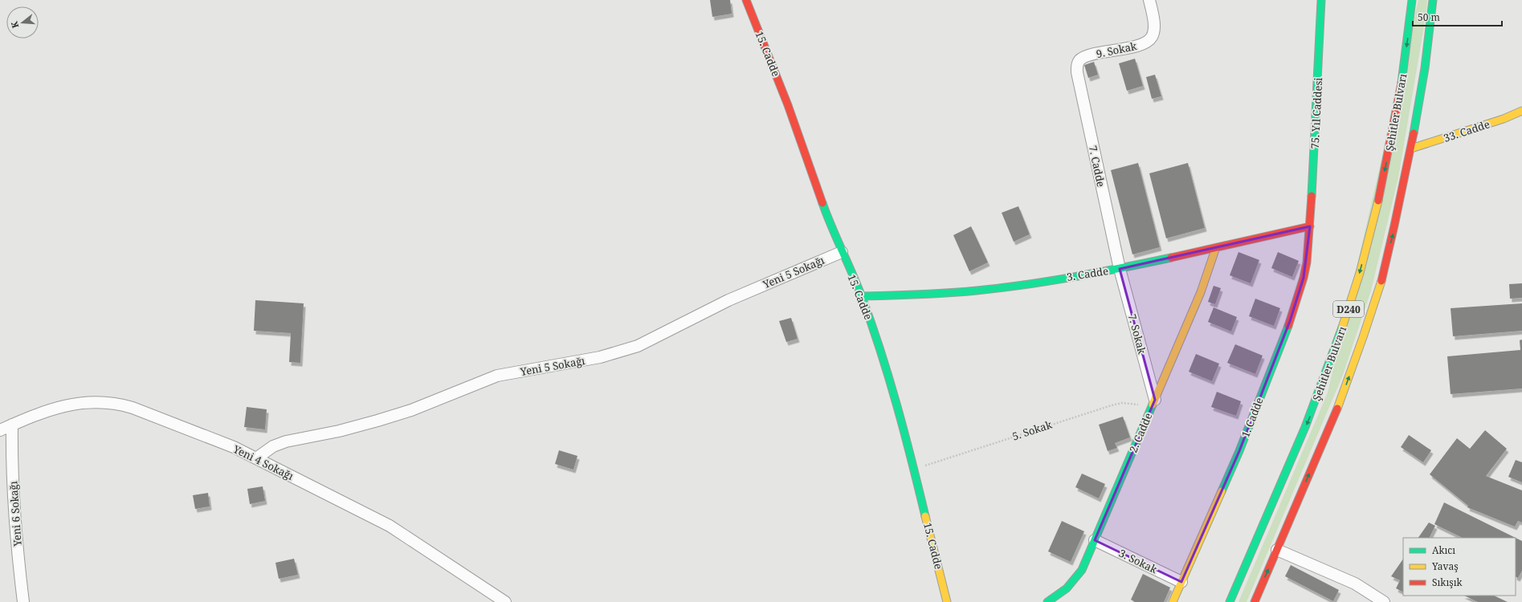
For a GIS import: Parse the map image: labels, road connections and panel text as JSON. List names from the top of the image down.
{
  "streets": {
    "street": [
      "9. Sokak",
      "15. Cadde",
      "Şehitler Bulvarı",
      "75. Yıl Caddesi",
      "33. Cadde",
      "7. Cadde",
      "Yeni 5 Sokağı",
      "3. Cadde",
      "D240",
      "7. Sokak",
      "1. Cadde",
      "2. Cadde",
      "Yeni 4 Sokağı",
      "Yeni 6 Sokağı",
      "3. Sokak"
    ],
    "path": ["5. Sokak"]
  },
  "crossings": [
    ["9. Sokak", "7. Cadde"],
    ["15. Cadde", "Yeni 5 Sokağı"],
    ["15. Cadde", "3. Cadde"],
    ["15. Cadde", "5. Sokak"],
    ["Şehitler Bulvarı", "33. Cadde"],
    ["75. Yıl Caddesi", "3. Cadde"],
    ["75. Yıl Caddesi", "1. Cadde"],
    ["7. Cadde", "3. Cadde"],
    ["7. Cadde", "7. Sokak"],
    ["Yeni 5 Sokağı", "Yeni 4 Sokağı"],
    ["3. Cadde", "7. Sokak"],
    ["3. Cadde", "1. Cadde"],
    ["3. Cadde", "2. Cadde"],
    ["7. Sokak", "5. Sokak"],
    ["7. Sokak", "2. Cadde"],
    ["1. Cadde", "3. Sokak"],
    ["5. Sokak", "2. Cadde"],
    ["2. Cadde", "3. Sokak"],
    ["Yeni 4 Sokağı", "Yeni 6 Sokağı"]
  ],
  "legend": ["Akıcı", "Yavaş", "Sıkışık"],
  "scale_bar": "50 m",
  "north": "left"
}
